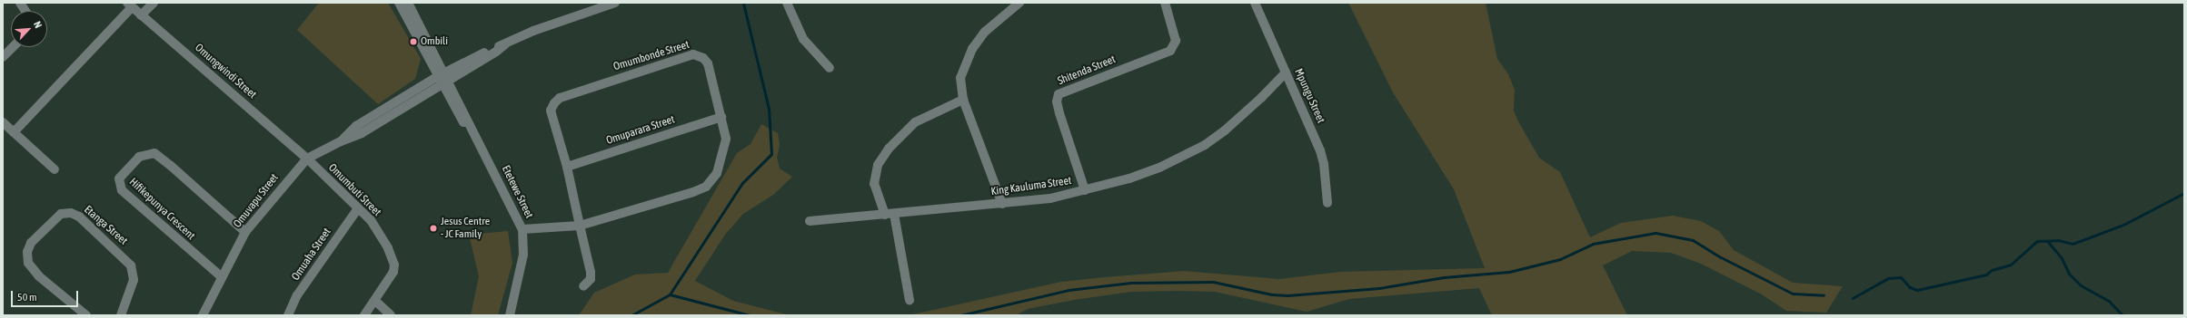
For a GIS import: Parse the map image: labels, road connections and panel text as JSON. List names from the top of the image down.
{
  "streets": {
    "street": [
      "Omumbonde Street",
      "Shitenda Street",
      "Omungwindi Street",
      "Mpungu Street",
      "Omuparara Street",
      "King Kauluma Street",
      "Omumbuti Street",
      "Etetewe Street",
      "Omuvapu Street",
      "Hifikepunya Crescent",
      "Etanga Street",
      "Omuaha Street"
    ]
  },
  "crossings": [
    ["Omumbonde Street", "Omuparara Street"],
    ["Omumbonde Street", "Etetewe Street"],
    ["Shitenda Street", "King Kauluma Street"],
    ["Omungwindi Street", "Omumbuti Street"],
    ["Omungwindi Street", "Omuvapu Street"],
    ["Mpungu Street", "King Kauluma Street"],
    ["Omumbuti Street", "Omuvapu Street"],
    ["Omumbuti Street", "Omuaha Street"],
    ["Etetewe Street", "Omuvapu Street"],
    ["Omuvapu Street", "Hifikepunya Crescent"]
  ],
  "places": ["Ombili", "Jesus Centre - JC Family"],
  "scale_bar": "50 m",
  "north": "top right"
}
